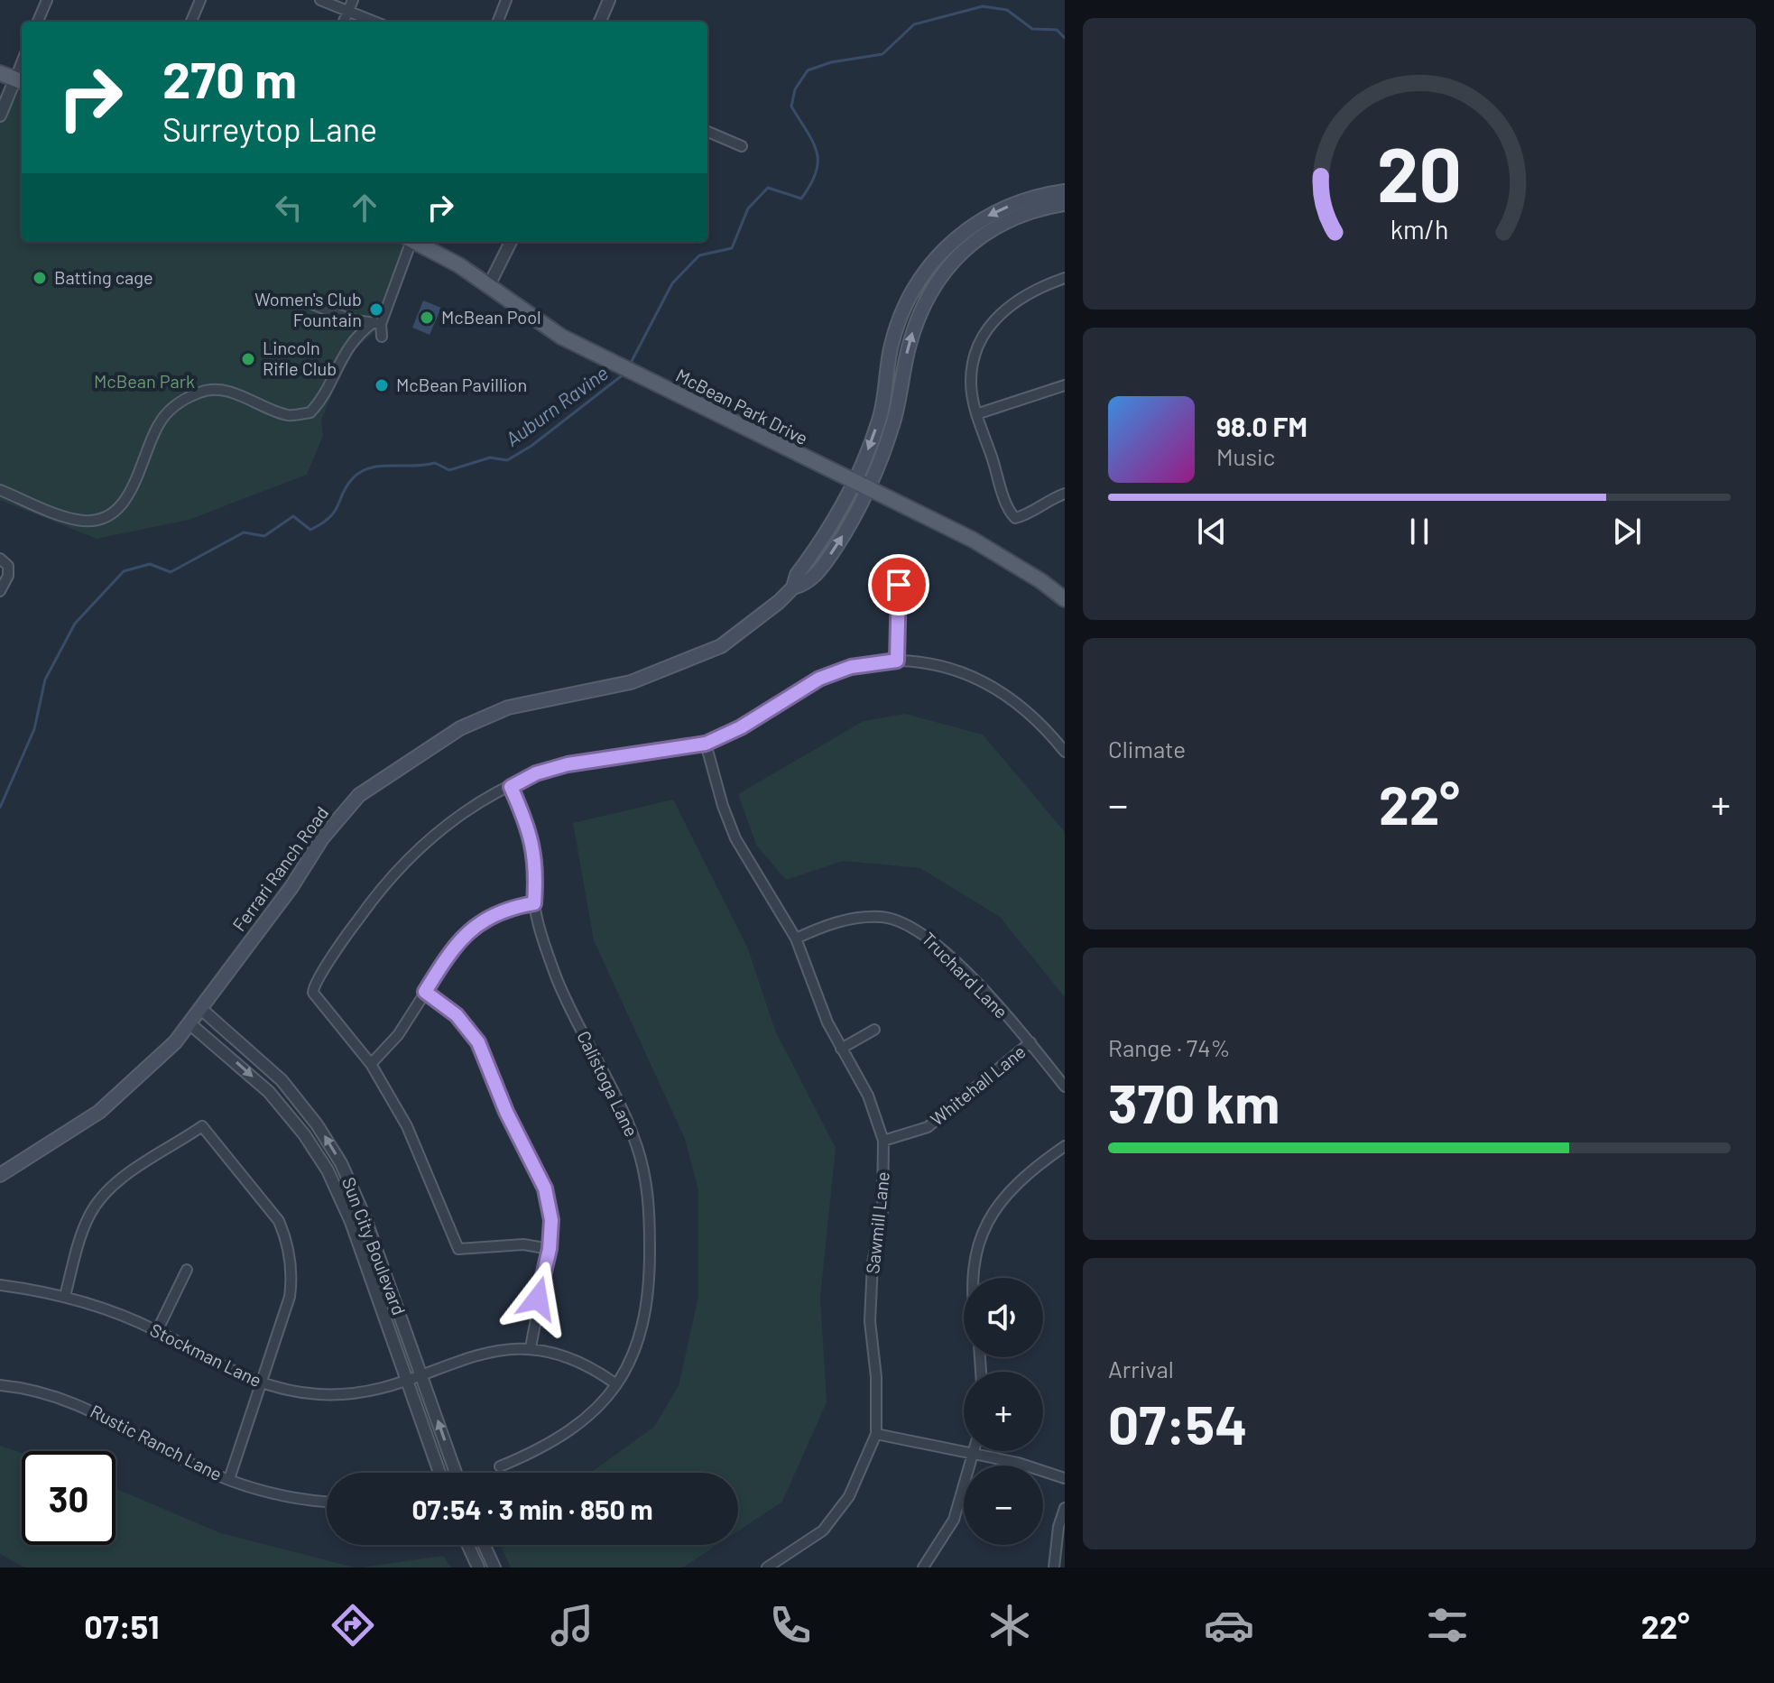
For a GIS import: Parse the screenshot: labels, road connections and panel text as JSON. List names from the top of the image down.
{
  "streets": {
    "main road": ["McBean Park Drive", "Ferrari Ranch Road"],
    "street": [
      "Truchard Lane",
      "Calistoga Lane",
      "Whitehall Lane",
      "Sawmill Lane",
      "Sun City Boulevard",
      "Stockman Lane",
      "Rustic Ranch Lane"
    ]
  },
  "crossings": [
    ["McBean Park Drive", "Ferrari Ranch Road"],
    ["Ferrari Ranch Road", "Sun City Boulevard"],
    ["Truchard Lane", "Whitehall Lane"],
    ["Truchard Lane", "Sawmill Lane"],
    ["Whitehall Lane", "Sawmill Lane"],
    ["Sun City Boulevard", "Stockman Lane"]
  ],
  "water": ["Auburn Ravine"],
  "parks": ["McBean Park"],
  "places": [
    "Batting cage",
    "Women's Club Fountain",
    "McBean Pool",
    "Lincoln Rifle Club",
    "McBean Pavillion"
  ],
  "page": {
    "turn": ["270 m", "Surreytop Lane"],
    "song": ["98.0 FM", "Music"],
    "tile": [
      "Climate",
      ["Range · 74%", "370 km"],
      ["Arrival", "07:54"]
    ],
    "heat": ["−", "22°", "+"],
    "map_buttons": ["+", "−"],
    "limit": "30",
    "trip": "07:54 · 3 min · 850 m",
    "tabs": ["07:51", "22°"],
    "gauge": ["20", "km/h"]
  }
}
